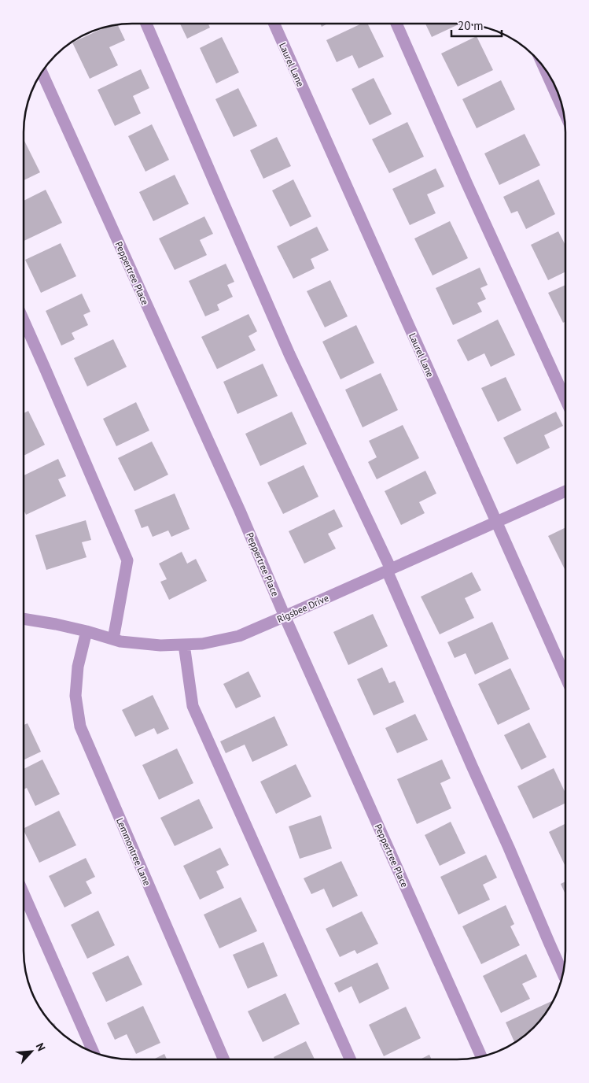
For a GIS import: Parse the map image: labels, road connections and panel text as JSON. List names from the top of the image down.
{
  "streets": {
    "street": [
      "Laurel Lane",
      "Peppertree Place",
      "Rigsbee Drive",
      "Lemmontree Lane"
    ]
  },
  "crossings": [
    ["Laurel Lane", "Rigsbee Drive"],
    ["Peppertree Place", "Rigsbee Drive"],
    ["Rigsbee Drive", "Lemmontree Lane"]
  ],
  "scale_bar": "20 m",
  "north": "top right"
}
